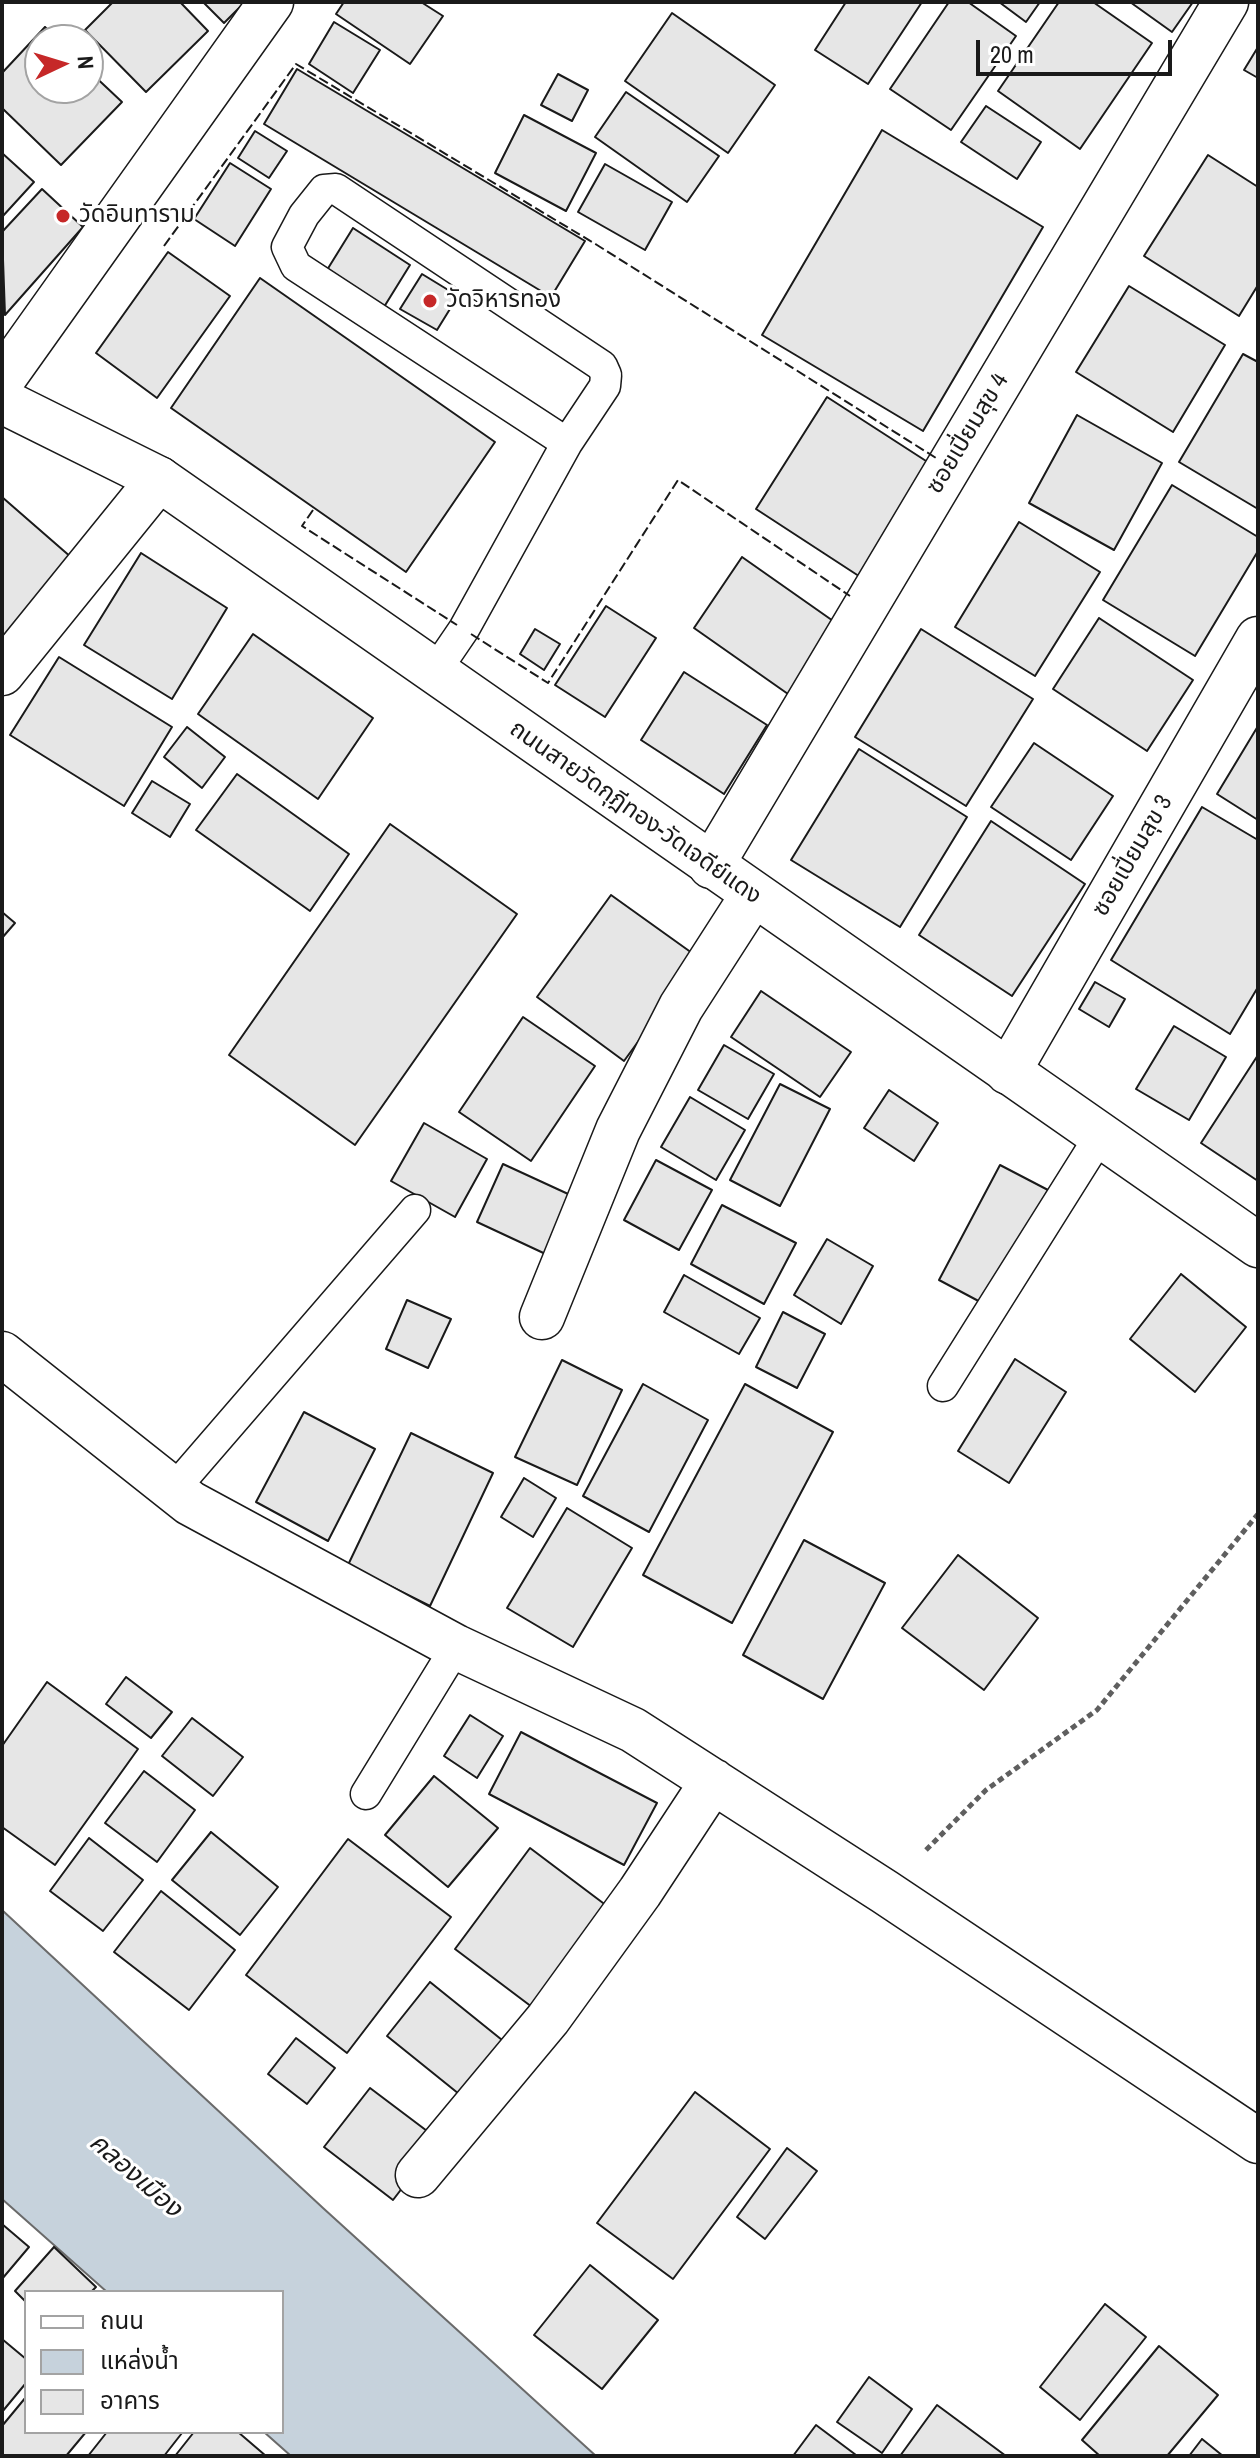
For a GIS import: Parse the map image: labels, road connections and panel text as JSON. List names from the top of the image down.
{
  "streets": {
    "street": ["ซอยเปี่ยมสุข 4", "ถนนสายวัดกุฎีทอง-วัดเจดีย์แดง", "ซอยเปี่ยมสุข 3"]
  },
  "crossings": [
    ["ซอยเปี่ยมสุข 4", "ถนนสายวัดกุฎีทอง-วัดเจดีย์แดง"],
    ["ถนนสายวัดกุฎีทอง-วัดเจดีย์แดง", "ซอยเปี่ยมสุข 3"]
  ],
  "water": ["คลองเมือง"],
  "places": ["วัดอินทาราม", "วัดวิหารทอง"],
  "legend": ["ถนน", "แหล่งน้ำ", "อาคาร"],
  "scale_bar": "20 m",
  "north": "right"
}
